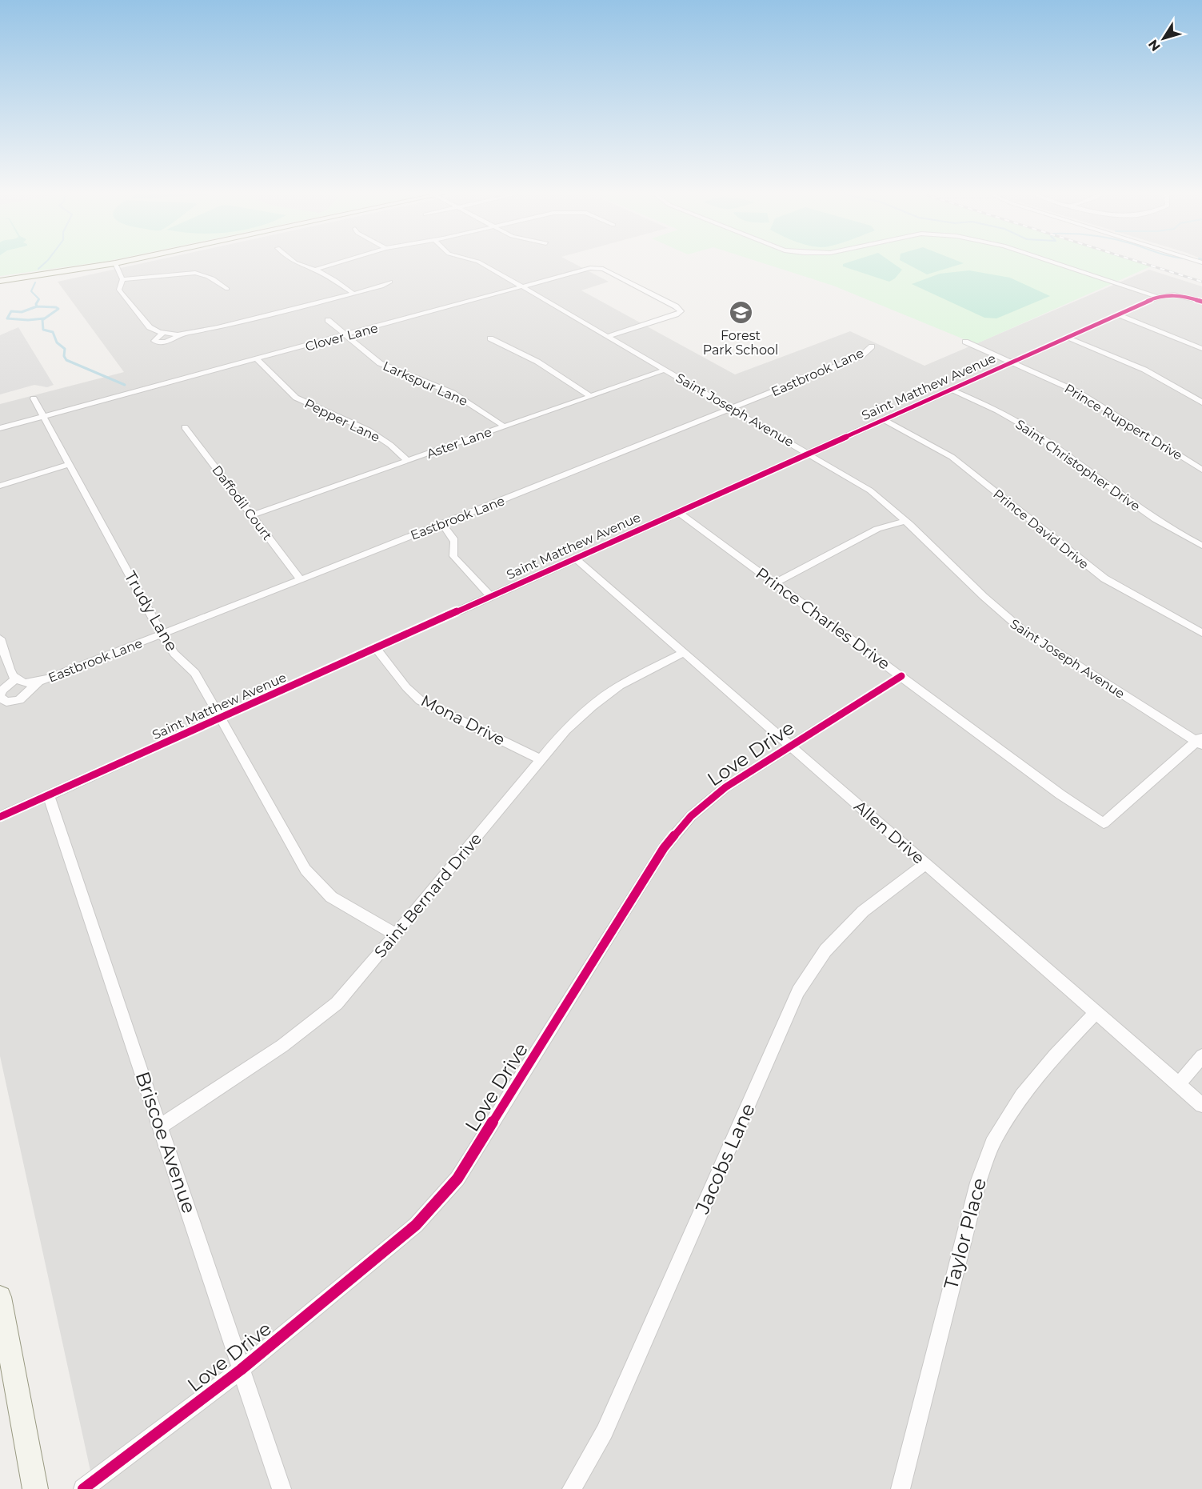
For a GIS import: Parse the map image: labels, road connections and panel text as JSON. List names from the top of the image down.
{
  "streets": {
    "street": [
      "Clover Lane",
      "Eastbrook Lane",
      "Larkspur Lane",
      "Saint Matthew Avenue",
      "Saint Joseph Avenue",
      "Pepper Lane",
      "Prince Ruppert Drive",
      "Aster Lane",
      "Saint Christopher Drive",
      "Daffodil Court",
      "Prince David Drive",
      "Trudy Lane",
      "Prince Charles Drive",
      "Mona Drive",
      "Love Drive",
      "Allen Drive",
      "Saint Bernard Drive",
      "Briscoe Avenue",
      "Jacobs Lane",
      "Taylor Place"
    ]
  },
  "crossings": [
    ["Clover Lane", "Larkspur Lane"],
    ["Clover Lane", "Saint Joseph Avenue"],
    ["Clover Lane", "Pepper Lane"],
    ["Clover Lane", "Trudy Lane"],
    ["Eastbrook Lane", "Saint Joseph Avenue"],
    ["Eastbrook Lane", "Daffodil Court"],
    ["Eastbrook Lane", "Trudy Lane"],
    ["Larkspur Lane", "Aster Lane"],
    ["Saint Matthew Avenue", "Saint Joseph Avenue"],
    ["Saint Matthew Avenue", "Prince Ruppert Drive"],
    ["Saint Matthew Avenue", "Saint Christopher Drive"],
    ["Saint Matthew Avenue", "Prince David Drive"],
    ["Saint Matthew Avenue", "Trudy Lane"],
    ["Saint Matthew Avenue", "Prince Charles Drive"],
    ["Saint Matthew Avenue", "Mona Drive"],
    ["Saint Matthew Avenue", "Allen Drive"],
    ["Saint Matthew Avenue", "Briscoe Avenue"],
    ["Saint Joseph Avenue", "Aster Lane"],
    ["Saint Joseph Avenue", "Prince Charles Drive"],
    ["Pepper Lane", "Aster Lane"],
    ["Aster Lane", "Daffodil Court"],
    ["Trudy Lane", "Saint Bernard Drive"],
    ["Prince Charles Drive", "Love Drive"],
    ["Mona Drive", "Saint Bernard Drive"],
    ["Love Drive", "Allen Drive"],
    ["Love Drive", "Briscoe Avenue"],
    ["Allen Drive", "Saint Bernard Drive"],
    ["Allen Drive", "Jacobs Lane"],
    ["Allen Drive", "Taylor Place"],
    ["Saint Bernard Drive", "Briscoe Avenue"]
  ],
  "places": {
    "school or university": ["Forest Park School"]
  },
  "north": "bottom left"
}
